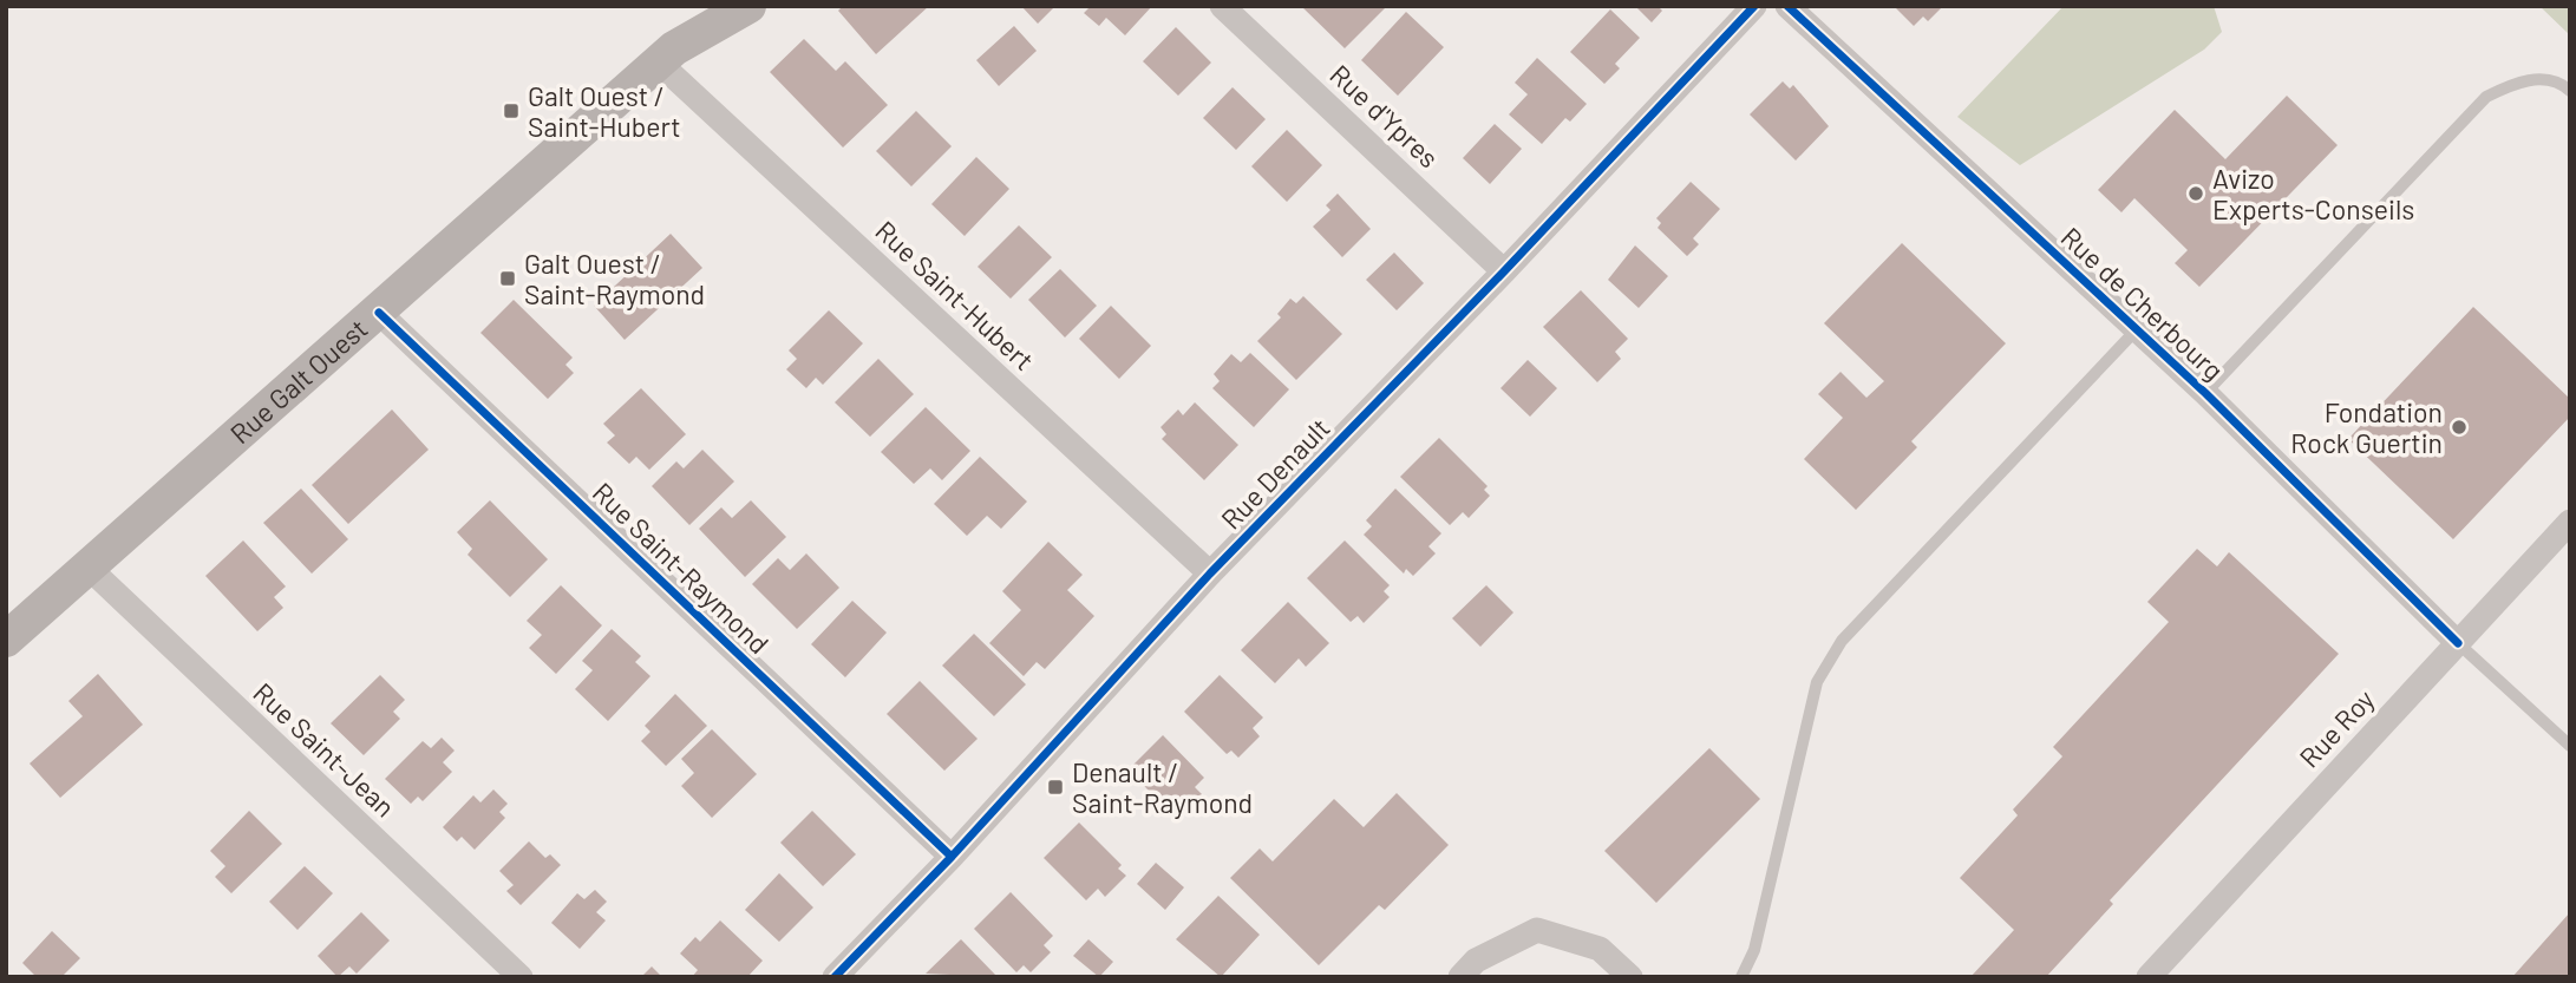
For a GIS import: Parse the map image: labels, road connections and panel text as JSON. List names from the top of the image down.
{
  "streets": {
    "main road": ["Rue Galt Ouest"],
    "street": [
      "Rue d'Ypres",
      "Rue Saint-Hubert",
      "Rue de Cherbourg",
      "Rue Denault",
      "Rue Saint-Raymond",
      "Rue Roy",
      "Rue Saint-Jean"
    ]
  },
  "crossings": [
    ["Rue d'Ypres", "Rue Denault"],
    ["Rue Saint-Hubert", "Rue Galt Ouest"],
    ["Rue Saint-Hubert", "Rue Denault"],
    ["Rue de Cherbourg", "Rue Roy"],
    ["Rue Galt Ouest", "Rue Saint-Raymond"],
    ["Rue Galt Ouest", "Rue Saint-Jean"],
    ["Rue Denault", "Rue Saint-Raymond"]
  ],
  "places": {
    "transit": ["Galt Ouest / Saint-Hubert", "Galt Ouest / Saint-Raymond", "Denault / Saint-Raymond"],
    "other": ["Avizo Experts-Conseils", "Fondation Rock Guertin"]
  }
}
